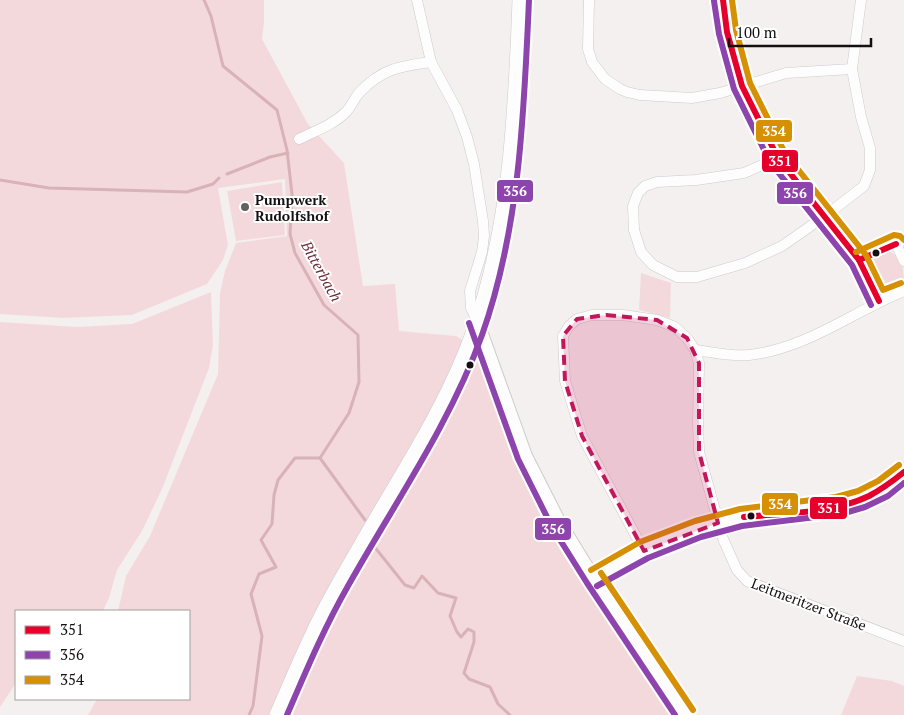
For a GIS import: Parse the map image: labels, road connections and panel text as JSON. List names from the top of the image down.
{
  "streets": {
    "street": ["Leitmeritzer Straße"]
  },
  "water": ["Bitterbach"],
  "places": ["Pumpwerk Rudolfshof"],
  "lines": ["transit line 351", "transit line 356", "transit line 354"],
  "legend": ["351", "356", "354"],
  "scale_bar": "100 m"
}
